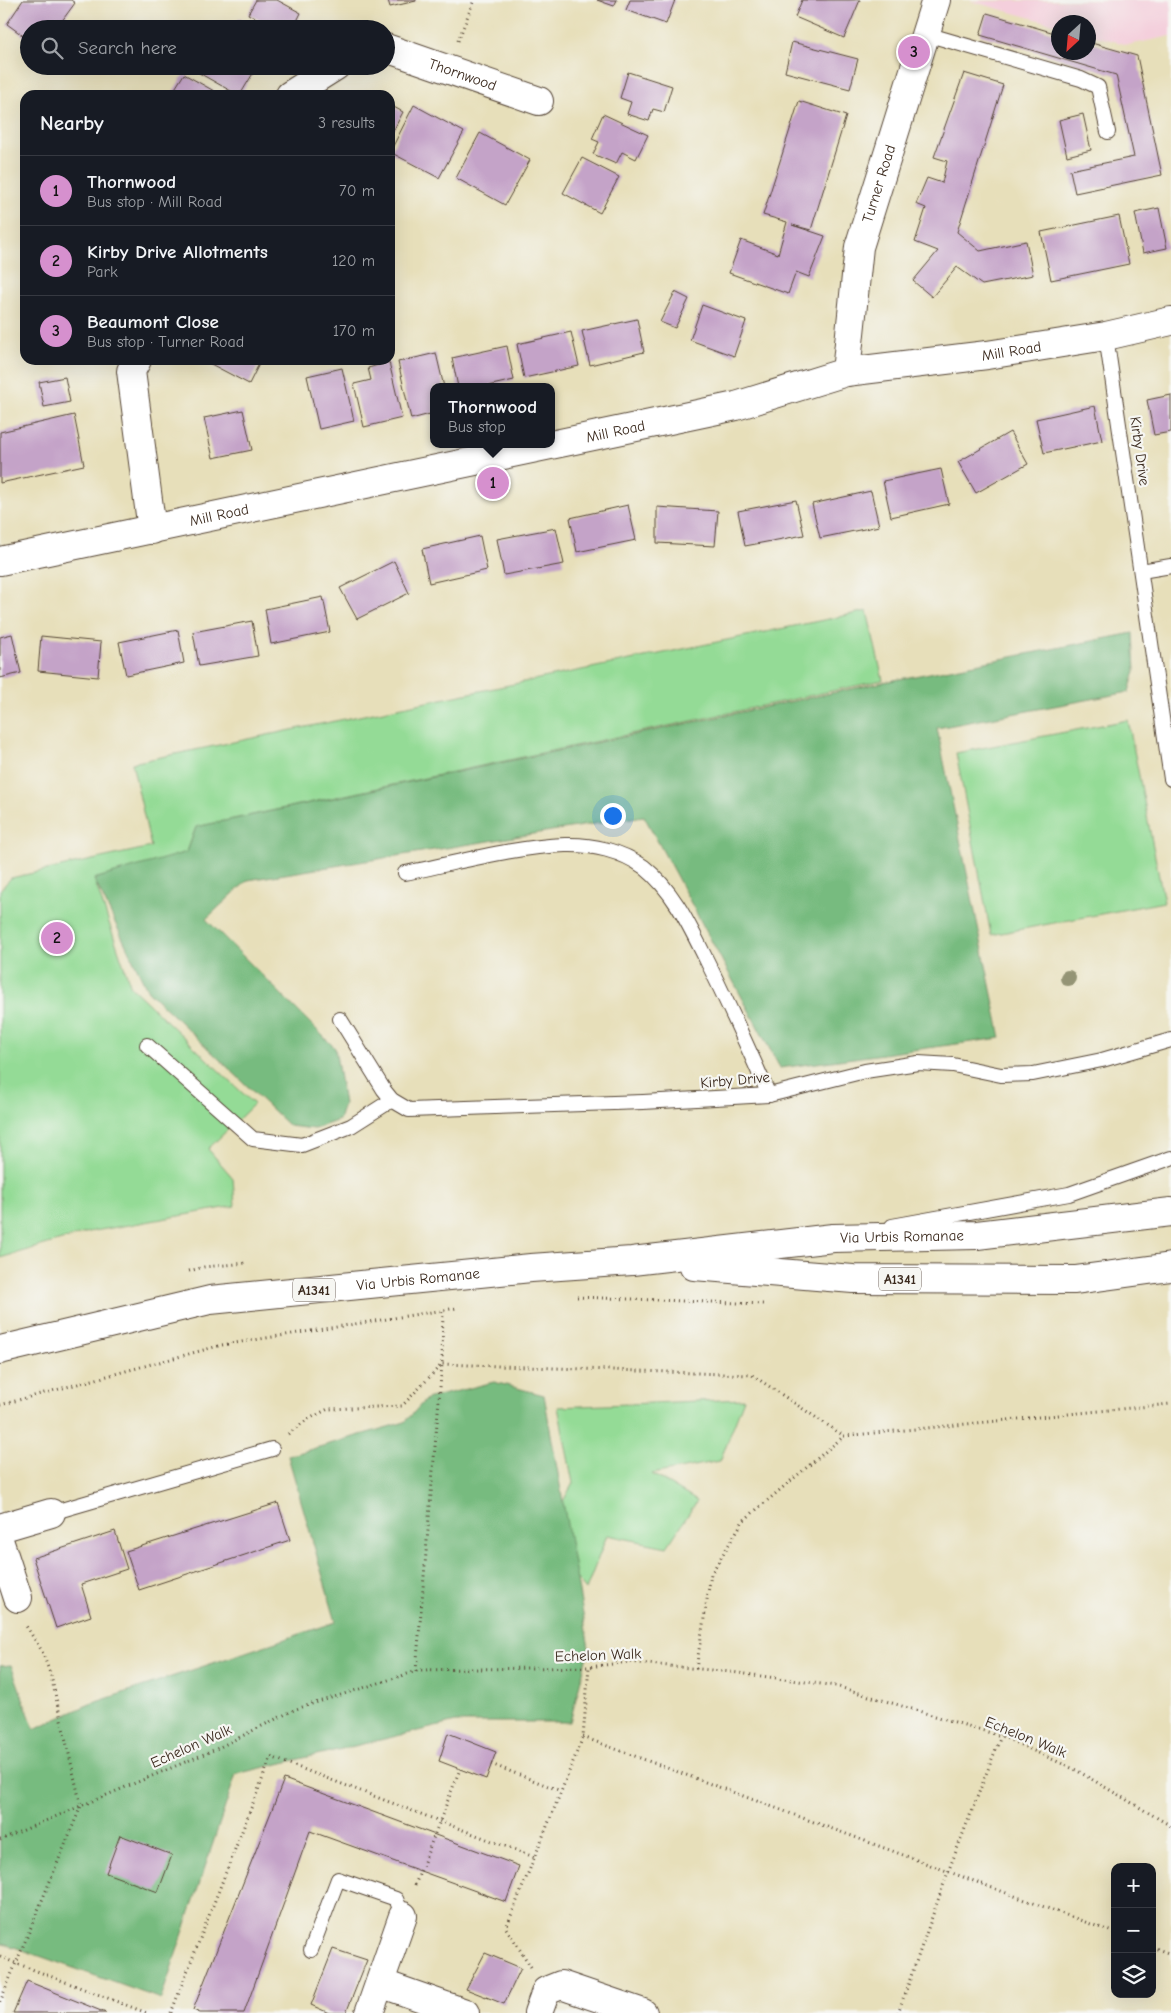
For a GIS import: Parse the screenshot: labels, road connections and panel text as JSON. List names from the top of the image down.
{
  "streets": {
    "street": [
      "Thornwood",
      "Turner Road",
      "Mill Road",
      "Via Urbis Romanae",
      "A1341"
    ],
    "lane": ["Kirby Drive"],
    "path": ["Echelon Walk"]
  },
  "crossings": [
    ["Turner Road", "Mill Road"],
    ["Mill Road", "Kirby Drive"]
  ],
  "north": "bottom left",
  "page": {
    "search": "Search here",
    "pins": ["3", "1", "2"],
    "heading": ["Nearby", "3 results"],
    "list": [
      {
        "mark": "1",
        "name": "Thornwood",
        "note": "Bus stop · Mill Road",
        "value": "70 m"
      },
      {
        "mark": "2",
        "name": "Kirby Drive Allotments",
        "note": "Park",
        "value": "120 m"
      },
      {
        "mark": "3",
        "name": "Beaumont Close",
        "note": "Bus stop · Turner Road",
        "value": "170 m"
      }
    ],
    "popup": ["Thornwood", "Bus stop"],
    "map_buttons": ["+", "−"]
  }
}
